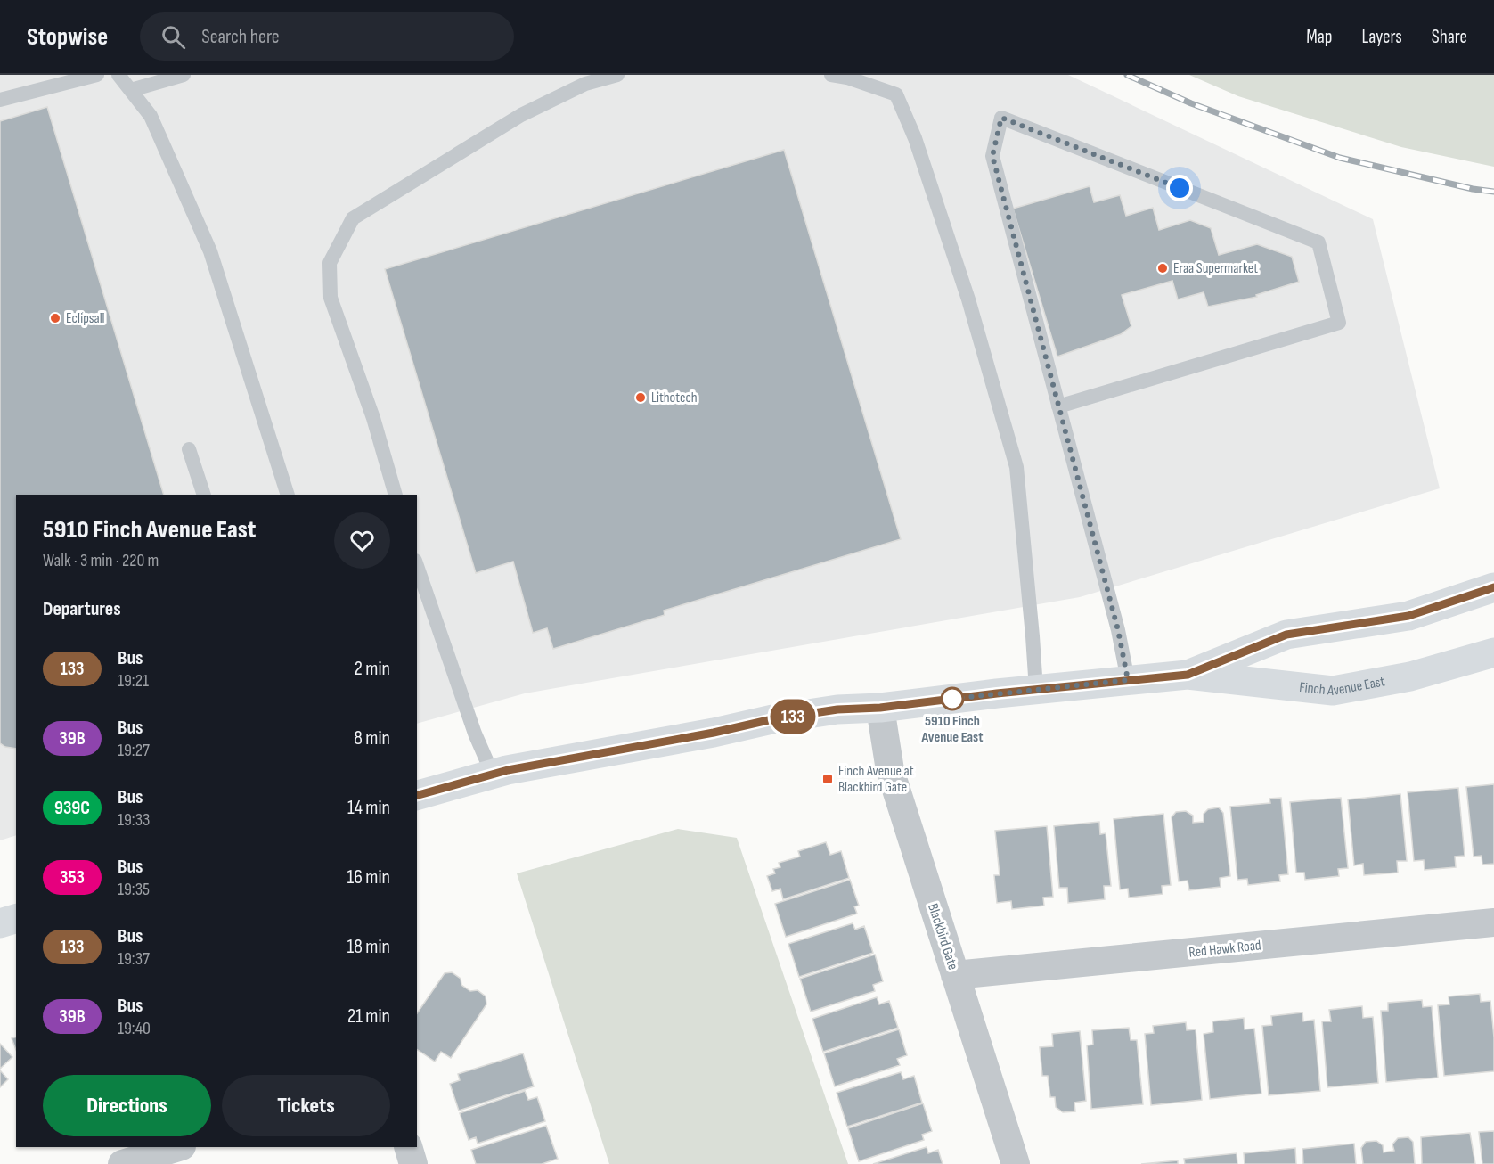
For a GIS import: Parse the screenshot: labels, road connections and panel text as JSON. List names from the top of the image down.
{
  "streets": {
    "main road": ["Finch Avenue East"],
    "street": ["Blackbird Gate", "Red Hawk Road"]
  },
  "crossings": [
    ["Finch Avenue East", "Blackbird Gate"],
    ["Blackbird Gate", "Red Hawk Road"]
  ],
  "places": {
    "other": [
      "Eraa Supermarket",
      "Eclipsall",
      "Lithotech",
      "5910 Finch Avenue East"
    ],
    "transit": ["Finch Avenue at Blackbird Gate"]
  },
  "lines": ["bus line 133"],
  "page": {
    "header": "Stopwise",
    "search": "Search here",
    "nav": ["Map", "Layers", "Share"],
    "on_map": "133",
    "heading": [
      ["5910 Finch Avenue East", "Walk · 3 min · 220 m"],
      "Departures"
    ],
    "list": [
      {
        "mark": "133",
        "name": "Bus",
        "note": "19:21",
        "value": "2 min"
      },
      {
        "mark": "39B",
        "name": "Bus",
        "note": "19:27",
        "value": "8 min"
      },
      {
        "mark": "939C",
        "name": "Bus",
        "note": "19:33",
        "value": "14 min"
      },
      {
        "mark": "353",
        "name": "Bus",
        "note": "19:35",
        "value": "16 min"
      },
      {
        "mark": "133",
        "name": "Bus",
        "note": "19:37",
        "value": "18 min"
      },
      {
        "mark": "39B",
        "name": "Bus",
        "note": "19:40",
        "value": "21 min"
      }
    ],
    "buttons": ["Directions", "Tickets"]
  }
}
